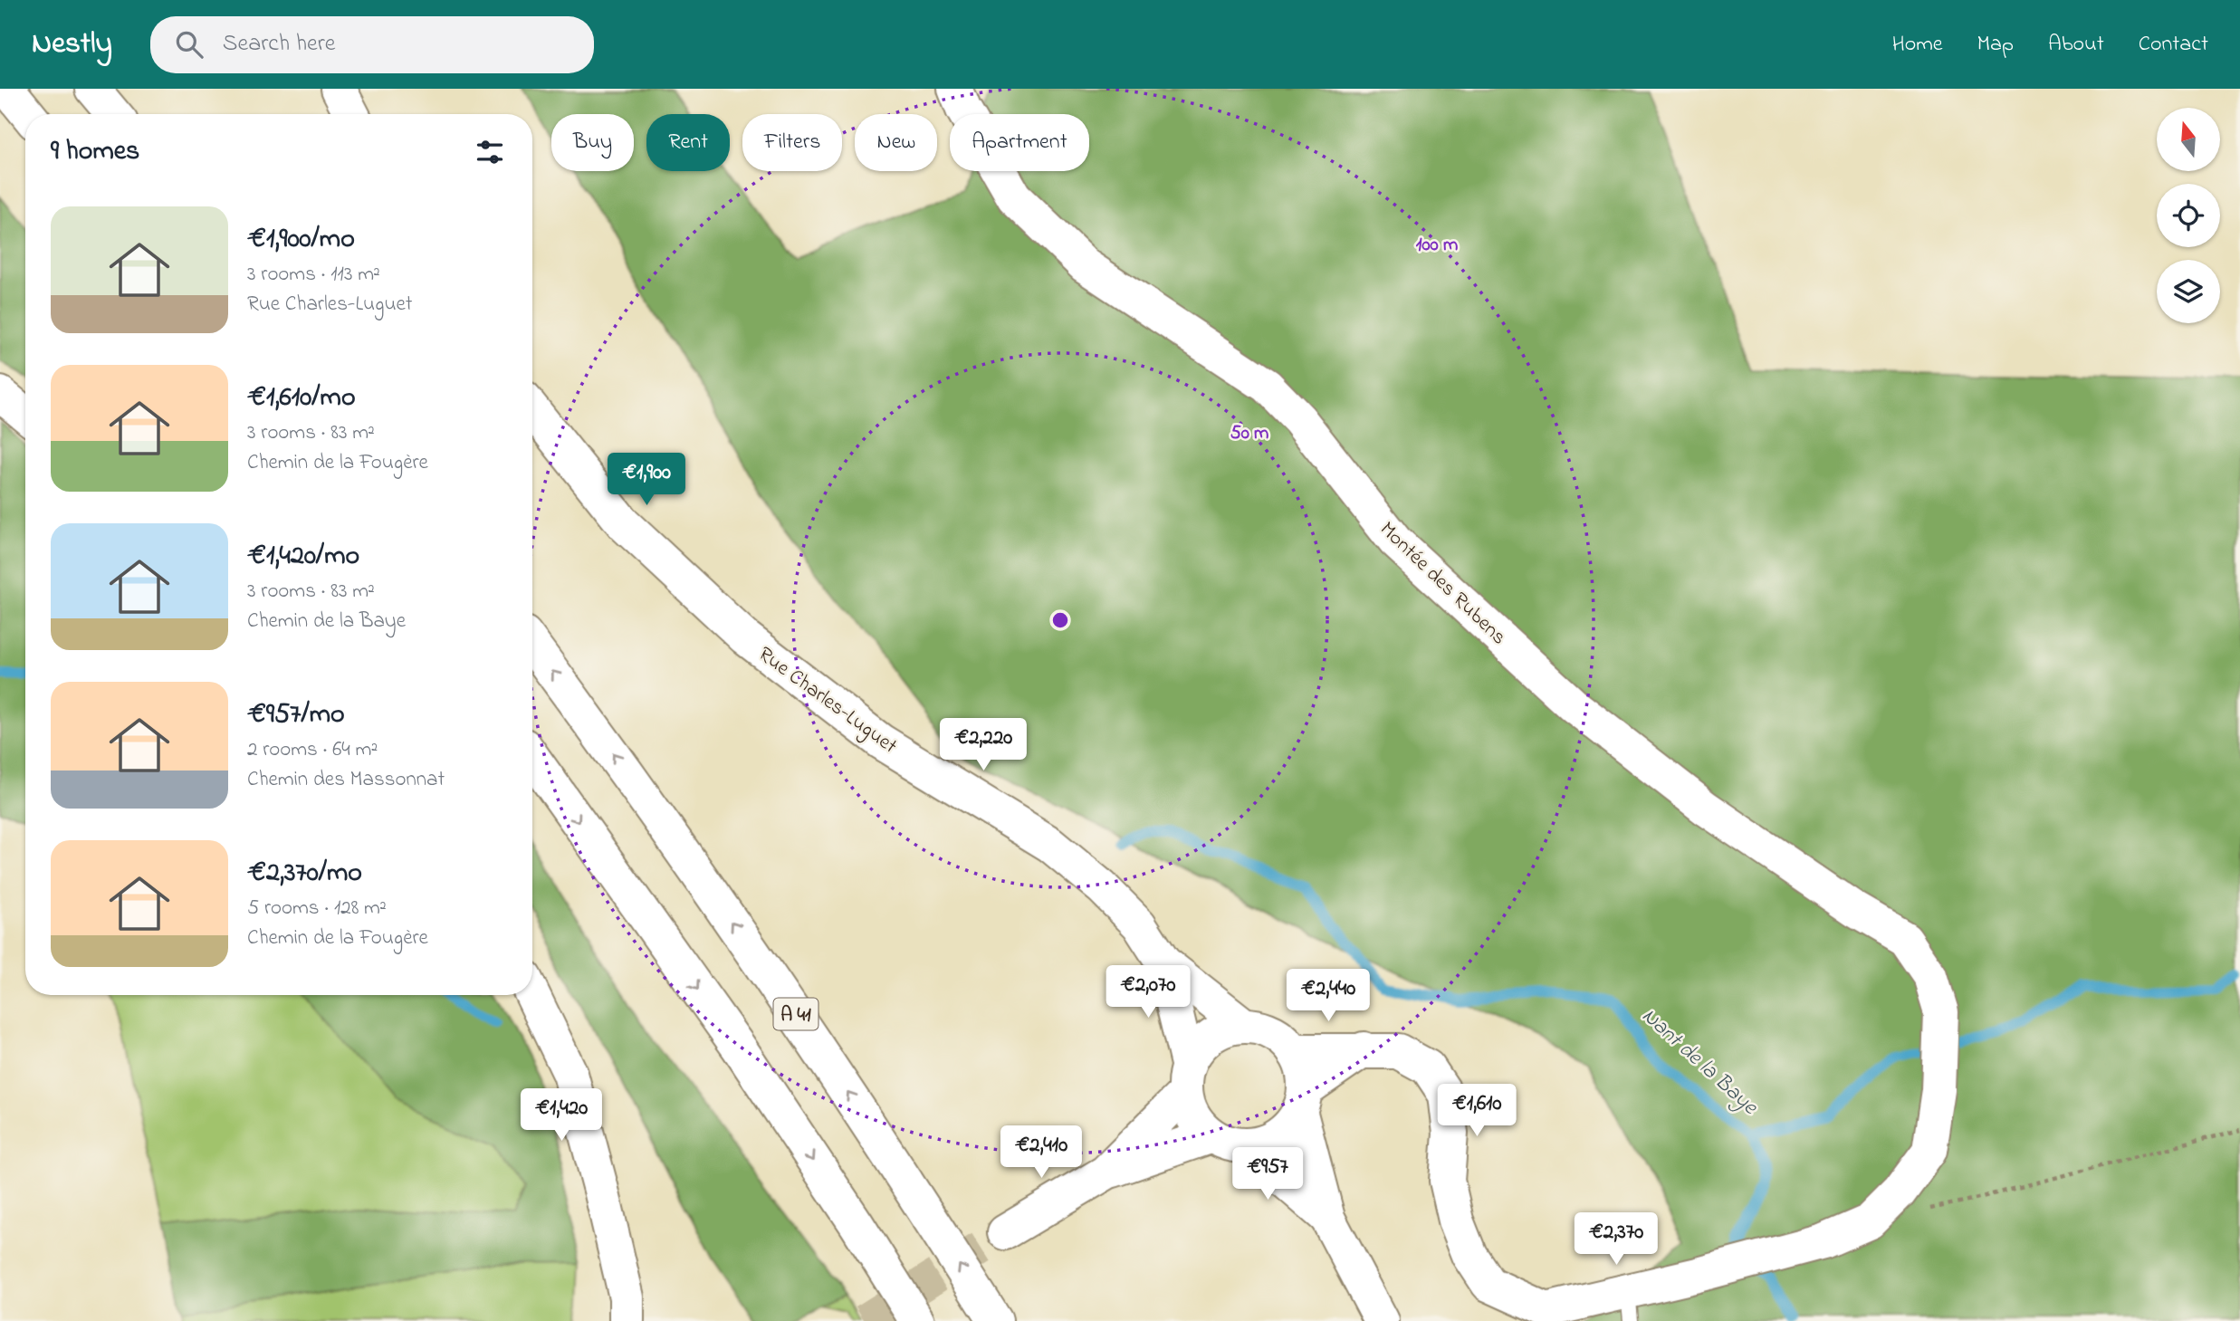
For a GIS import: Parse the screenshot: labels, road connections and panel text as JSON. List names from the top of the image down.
{
  "streets": {
    "main road": ["Montée des Rubens", "Rue Charles-Luguet", "A 41"]
  },
  "crossings": [
    ["Montée des Rubens", "Rue Charles-Luguet"]
  ],
  "water": ["Nant de la Baye"],
  "north": "top",
  "page": {
    "header": "Nestly",
    "search": "Search here",
    "nav": [
      "Home",
      "Map",
      "About",
      "Contact"
    ],
    "chip": [
      "Buy",
      "Rent",
      "Filters",
      "New",
      "Apartment"
    ],
    "heading": "9 homes",
    "list": [
      {
        "name": "€1,900/mo",
        "note": "3 rooms · 113 m² · Rue Charles-Luguet"
      },
      {
        "name": "€1,610/mo",
        "note": "3 rooms · 83 m² · Chemin de la Fougère"
      },
      {
        "name": "€1,420/mo",
        "note": "3 rooms · 83 m² · Chemin de la Baye"
      },
      {
        "name": "€957/mo",
        "note": "2 rooms · 64 m² · Chemin des Massonnat"
      },
      {
        "name": "€2,370/mo",
        "note": "5 rooms · 128 m² · Chemin de la Fougère"
      }
    ],
    "price": [
      "€1,900",
      "€2,220",
      "€2,070",
      "€2,440",
      "€1,610",
      "€1,420",
      "€2,410",
      "€957",
      "€2,370"
    ]
  },
  "rings": ["100 m", "50 m"]
}
